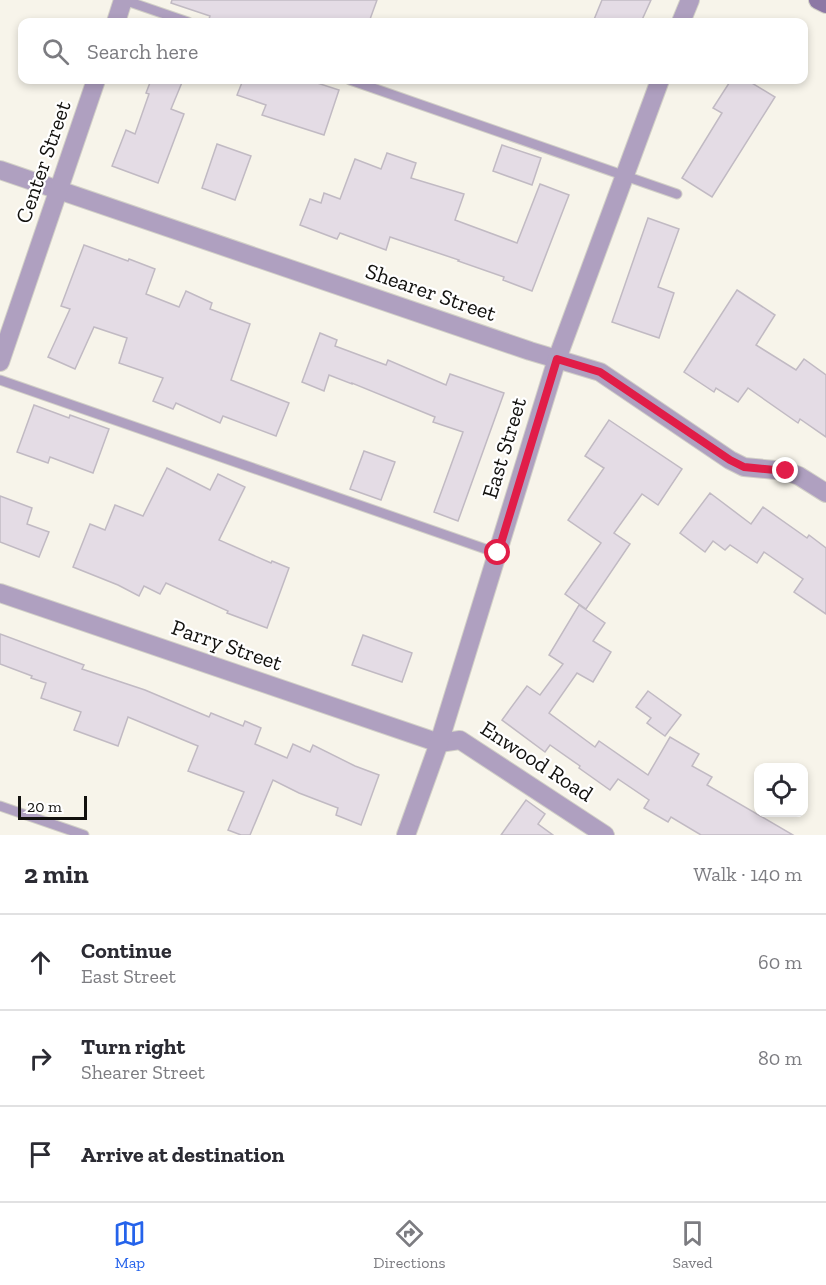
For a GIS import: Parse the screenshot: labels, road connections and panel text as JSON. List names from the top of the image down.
{
  "streets": {
    "street": [
      "Center Street",
      "Shearer Street",
      "East Street",
      "Parry Street",
      "Enwood Road"
    ]
  },
  "crossings": [
    ["Center Street", "Shearer Street"],
    ["Shearer Street", "East Street"],
    ["East Street", "Parry Street"],
    ["East Street", "Enwood Road"],
    ["Parry Street", "Enwood Road"]
  ],
  "scale_bar": "20 m",
  "page": {
    "search": "Search here",
    "scale": "20 m",
    "heading": ["2 min", "Walk · 140 m"],
    "list": [
      ["Continue", "East Street", "60 m"],
      ["Turn right", "Shearer Street", "80 m"],
      "Arrive at destination"
    ],
    "nav": ["Map", "Directions", "Saved"]
  }
}
